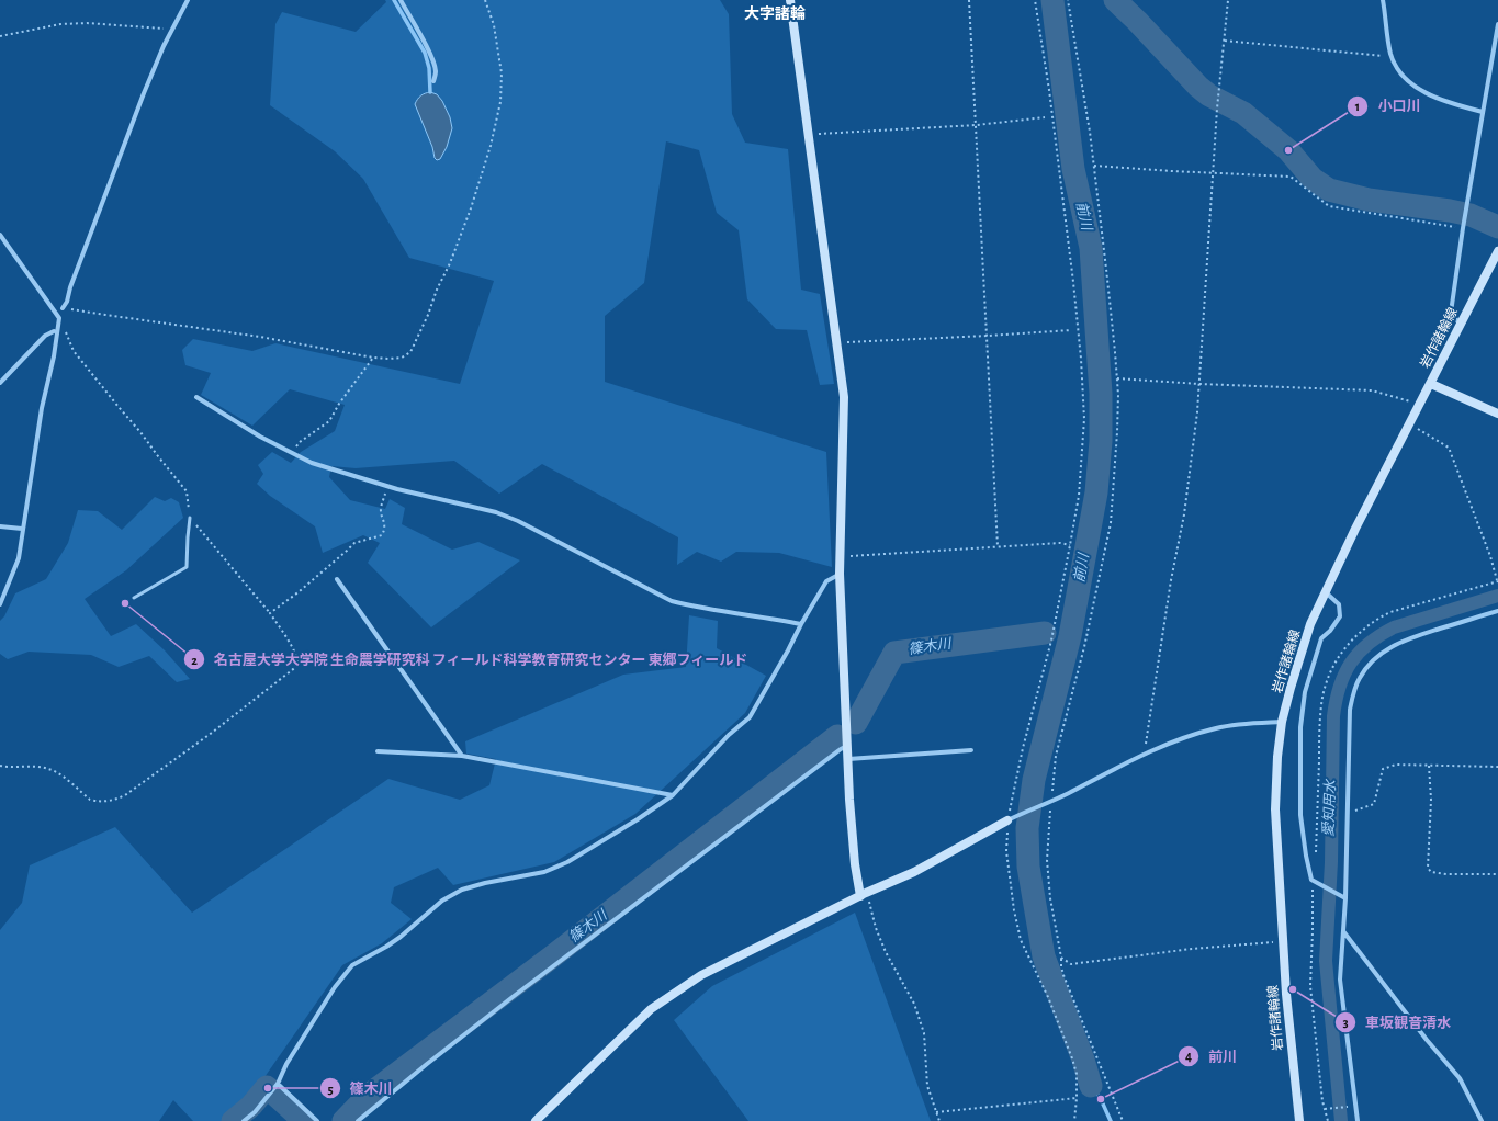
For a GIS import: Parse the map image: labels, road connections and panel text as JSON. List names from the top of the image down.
{
  "streets": {
    "street": ["岩作諸輪線"]
  },
  "districts": ["大字諸輪"],
  "water": ["前川", "篠木川", "愛知用水"],
  "places": [
    "小口川",
    "名古屋大学大学院 生命農学研究科 フィールド科学教育研究センター 東郷フィールド",
    "車坂観音清水",
    "篠木川",
    "前川"
  ]
}
